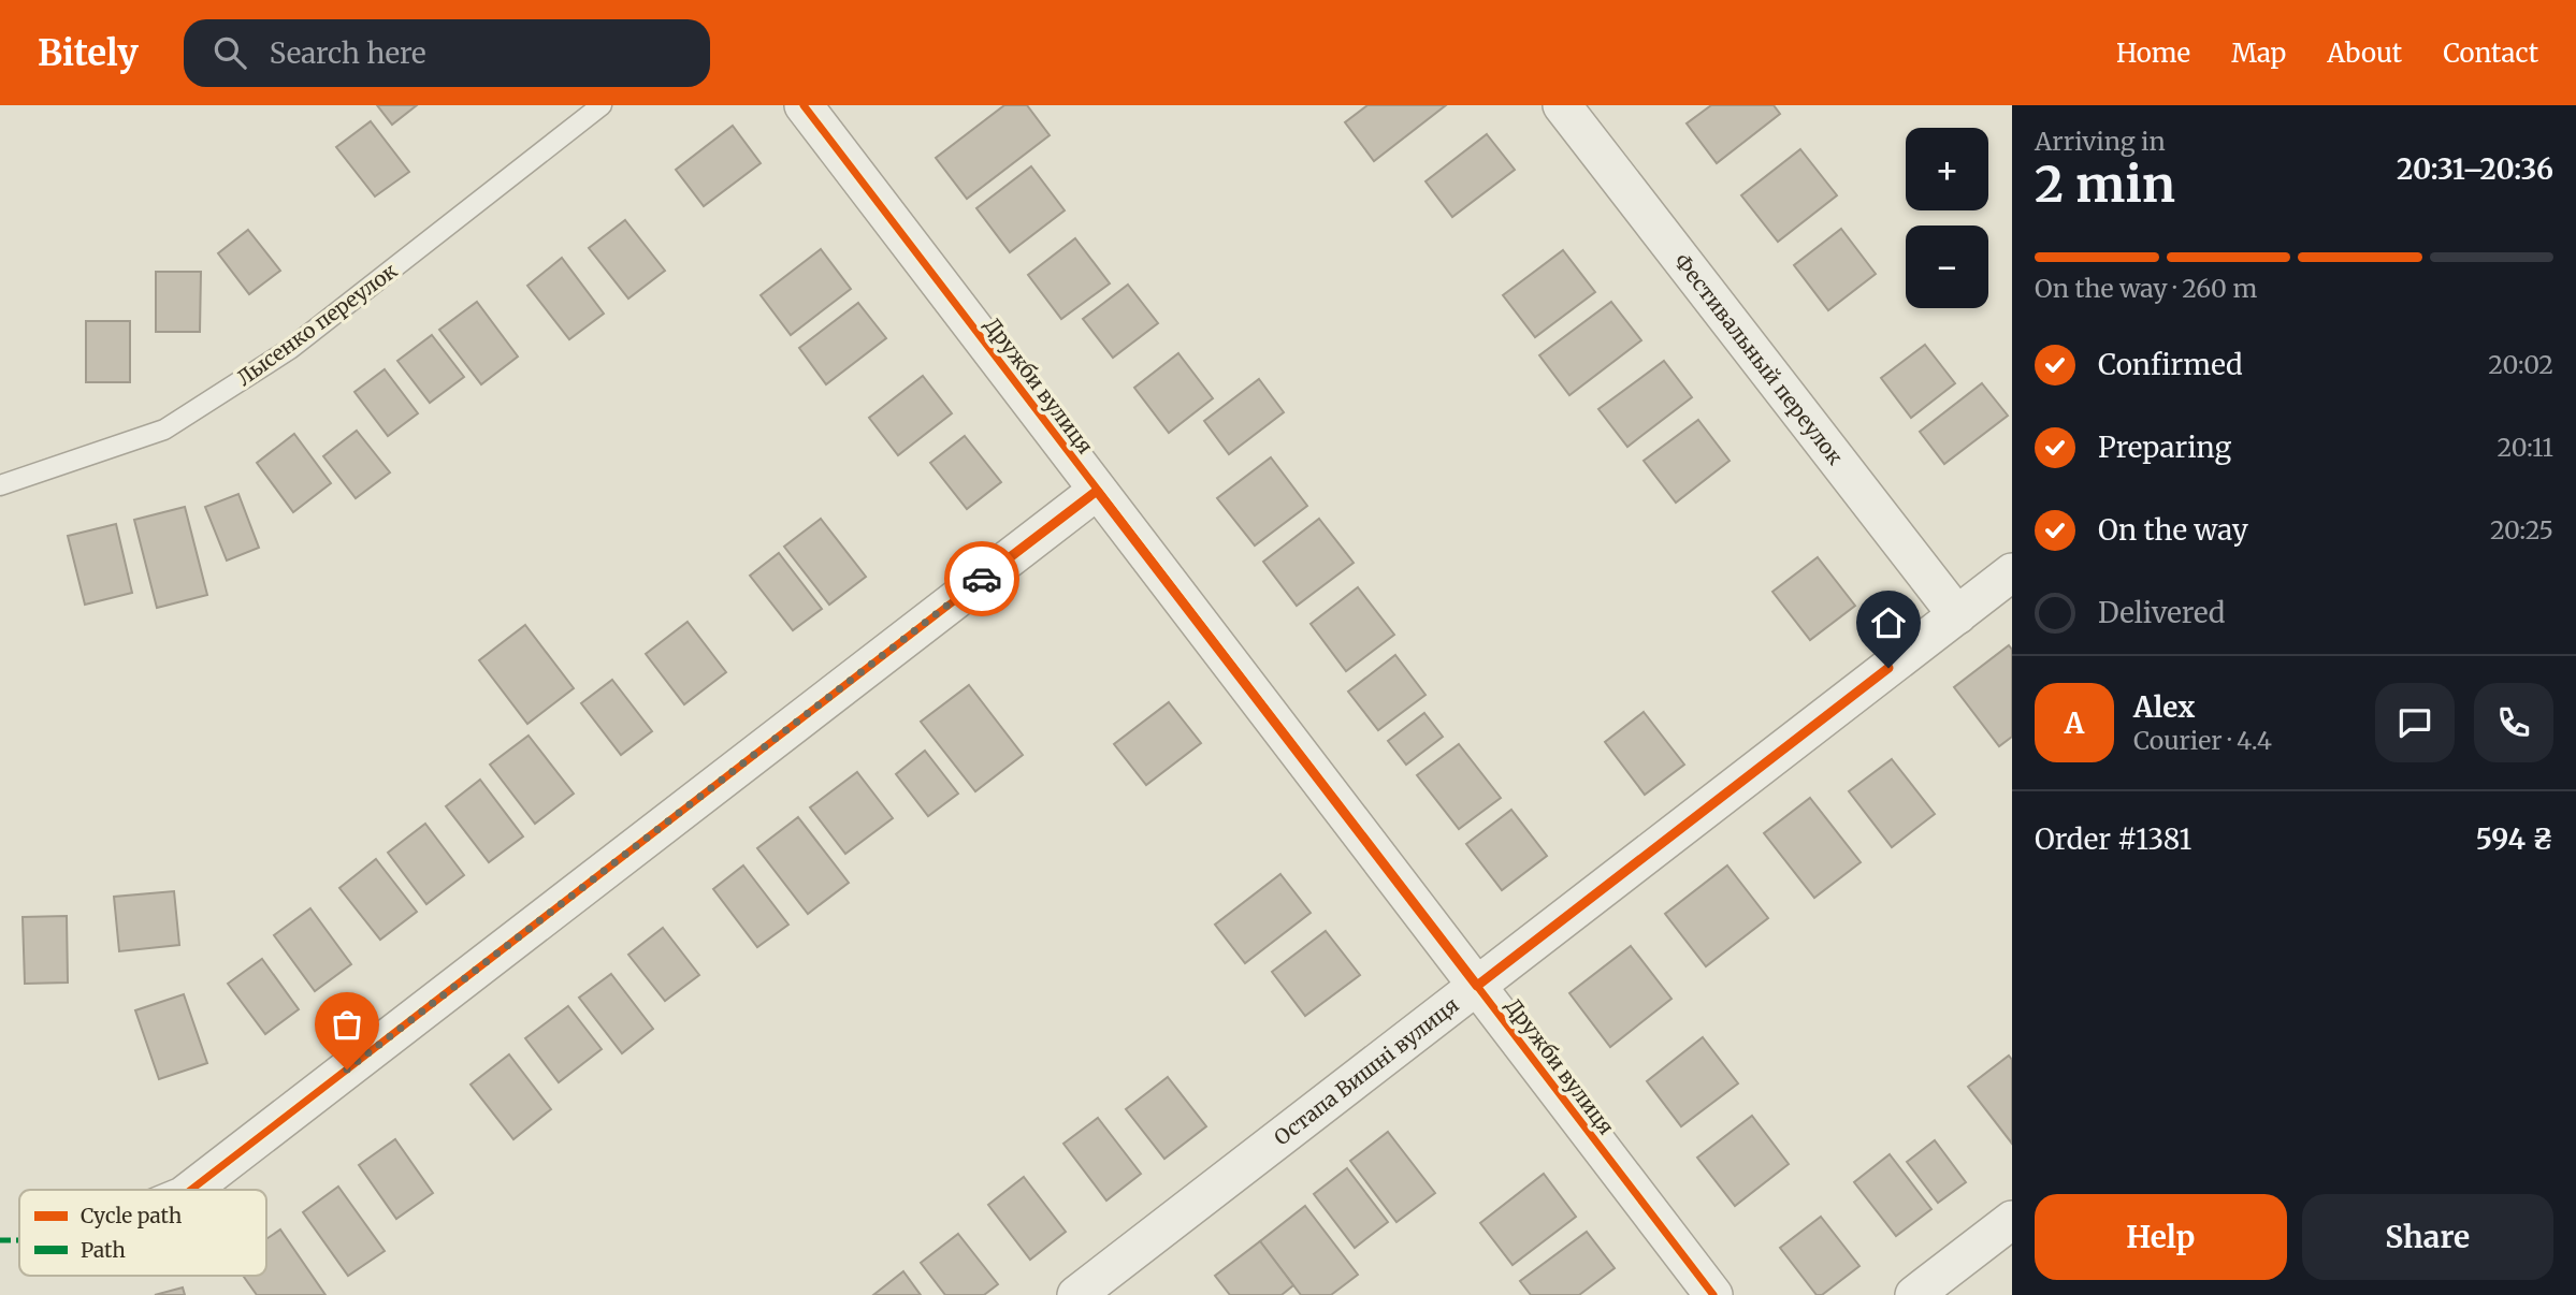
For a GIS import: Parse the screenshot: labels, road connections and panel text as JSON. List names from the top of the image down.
{
  "streets": {
    "street": ["Фестивальный переулок", "Дружби вулиця", "Остапа Вишні вулиця"],
    "lane": ["Лысенко переулок"]
  },
  "crossings": [
    ["Фестивальный переулок", "Остапа Вишні вулиця"],
    ["Дружби вулиця", "Остапа Вишні вулиця"]
  ],
  "legend": ["Cycle path", "Path"],
  "page": {
    "header": "Bitely",
    "search": "Search here",
    "nav": [
      "Home",
      "Map",
      "About",
      "Contact"
    ],
    "heading": ["2 min", "Arriving in", "20:31–20:36"],
    "panel": [
      "Alex",
      "Courier · 4.4",
      "Order #1381",
      "594 ₴"
    ],
    "map_buttons": ["+", "−"],
    "bar": "On the way · 260 m",
    "list": [
      ["Confirmed", "20:02"],
      ["Preparing", "20:11"],
      ["On the way", "20:25"],
      "Delivered"
    ],
    "round": "A",
    "buttons": ["Help", "Share"]
  }
}
